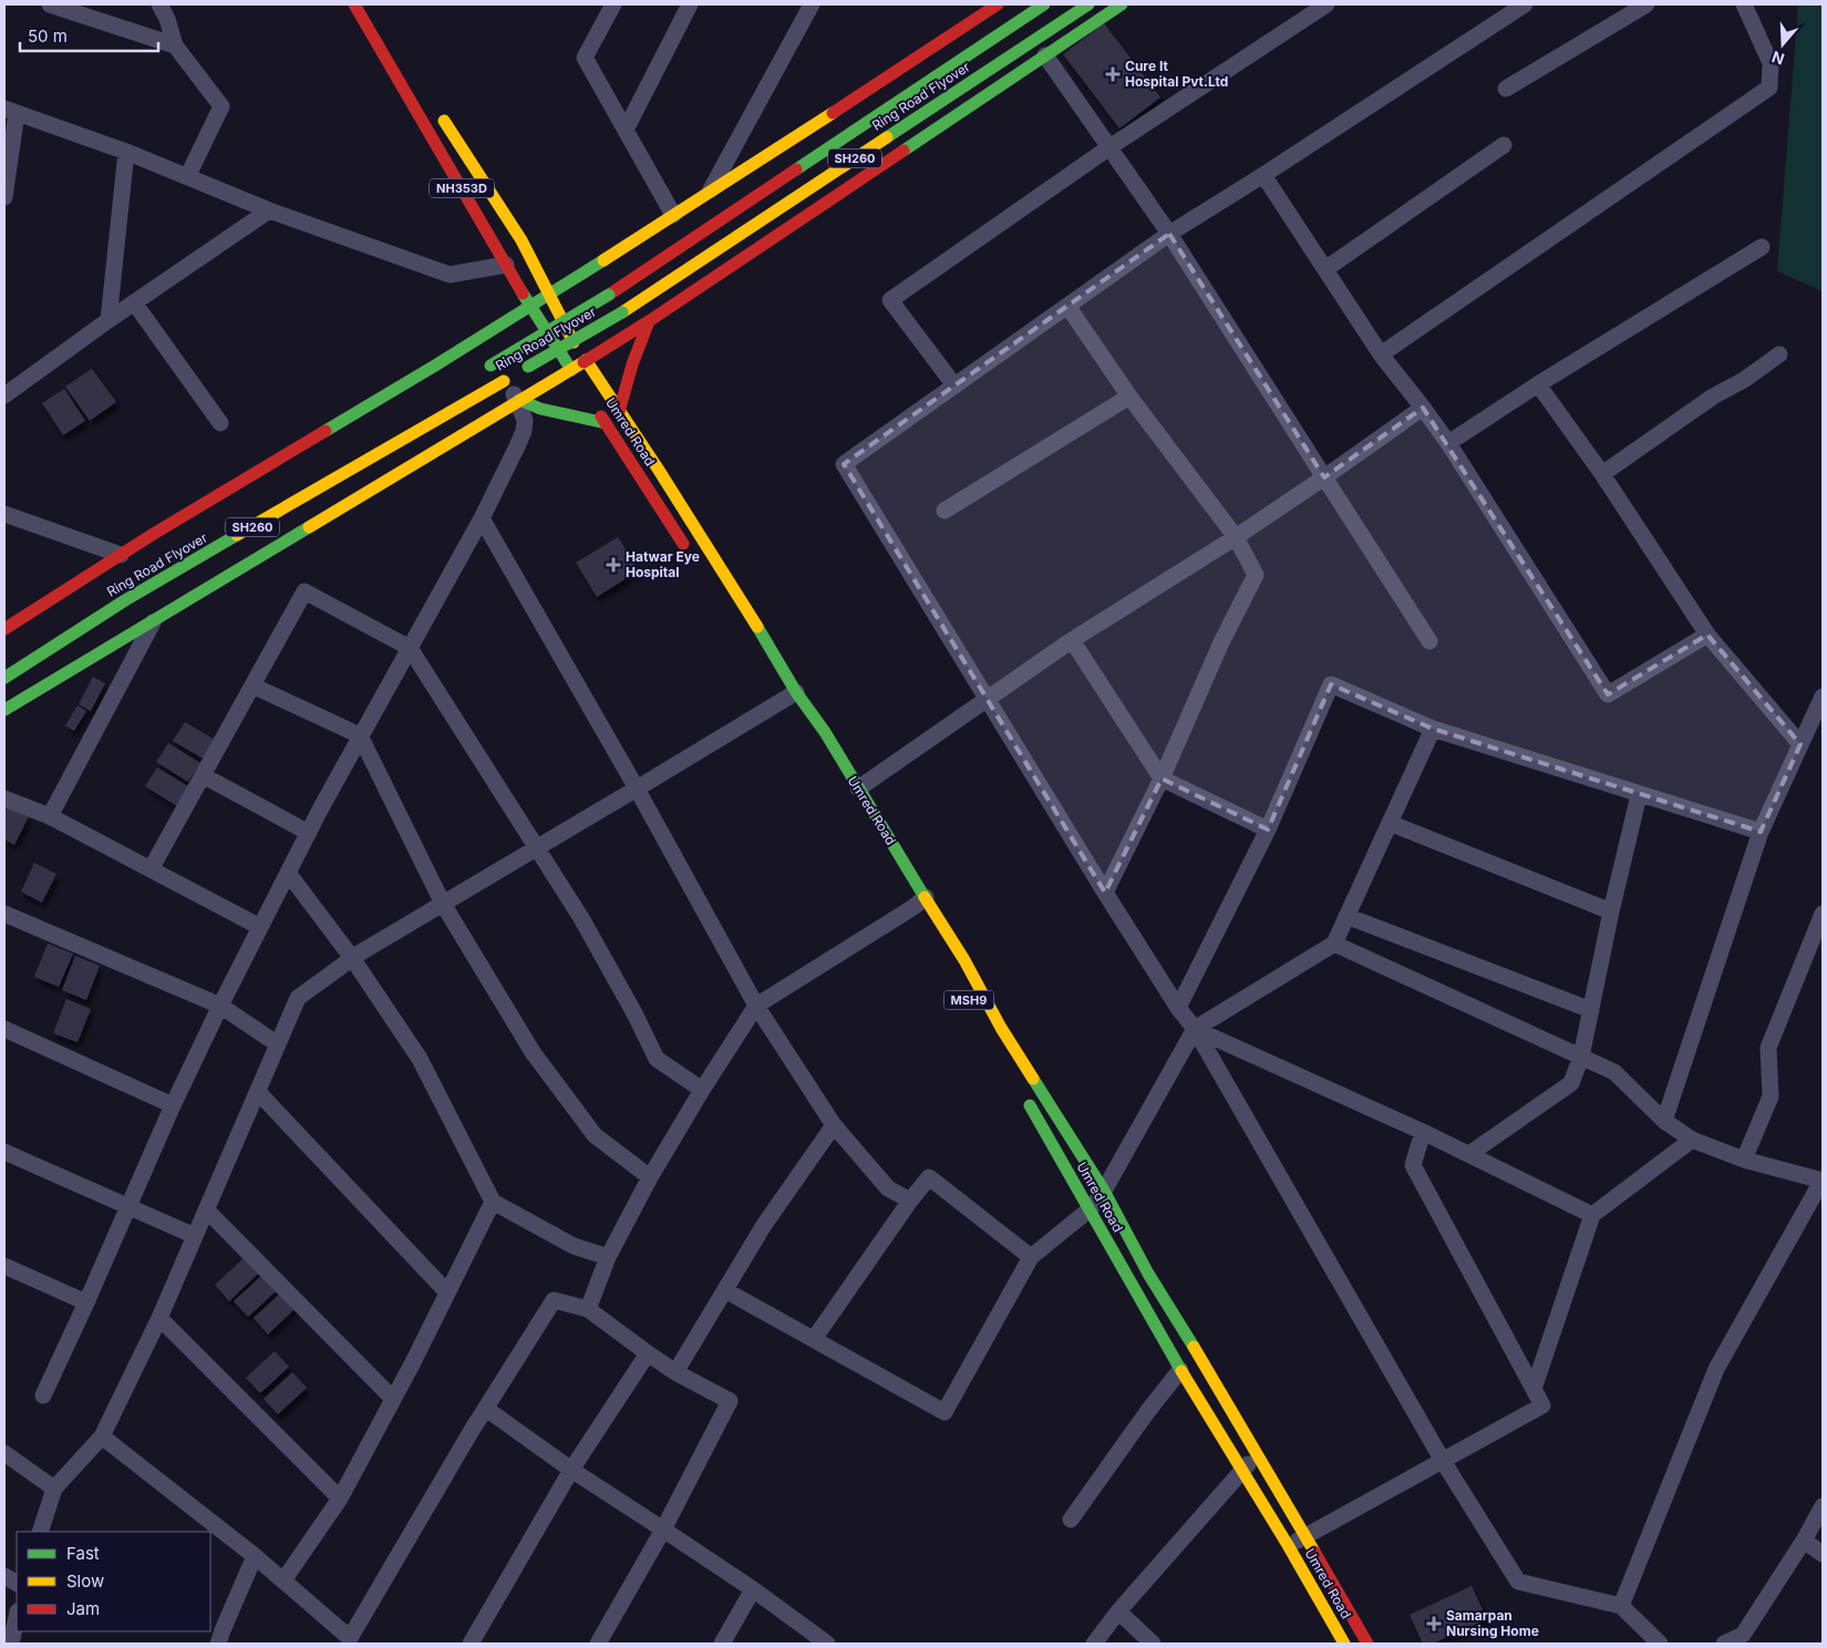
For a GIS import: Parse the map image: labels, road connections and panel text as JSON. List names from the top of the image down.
{
  "streets": {
    "main road": [
      "Ring Road Flyover",
      "SH260",
      "NH353D",
      "Umred Road"
    ]
  },
  "places": {
    "health": ["Cure It Hospital Pvt.Ltd", "Hatwar Eye Hospital", "Samarpan Nursing Home"]
  },
  "legend": ["Fast", "Slow", "Jam"],
  "scale_bar": "50 m",
  "north": "bottom"
}
